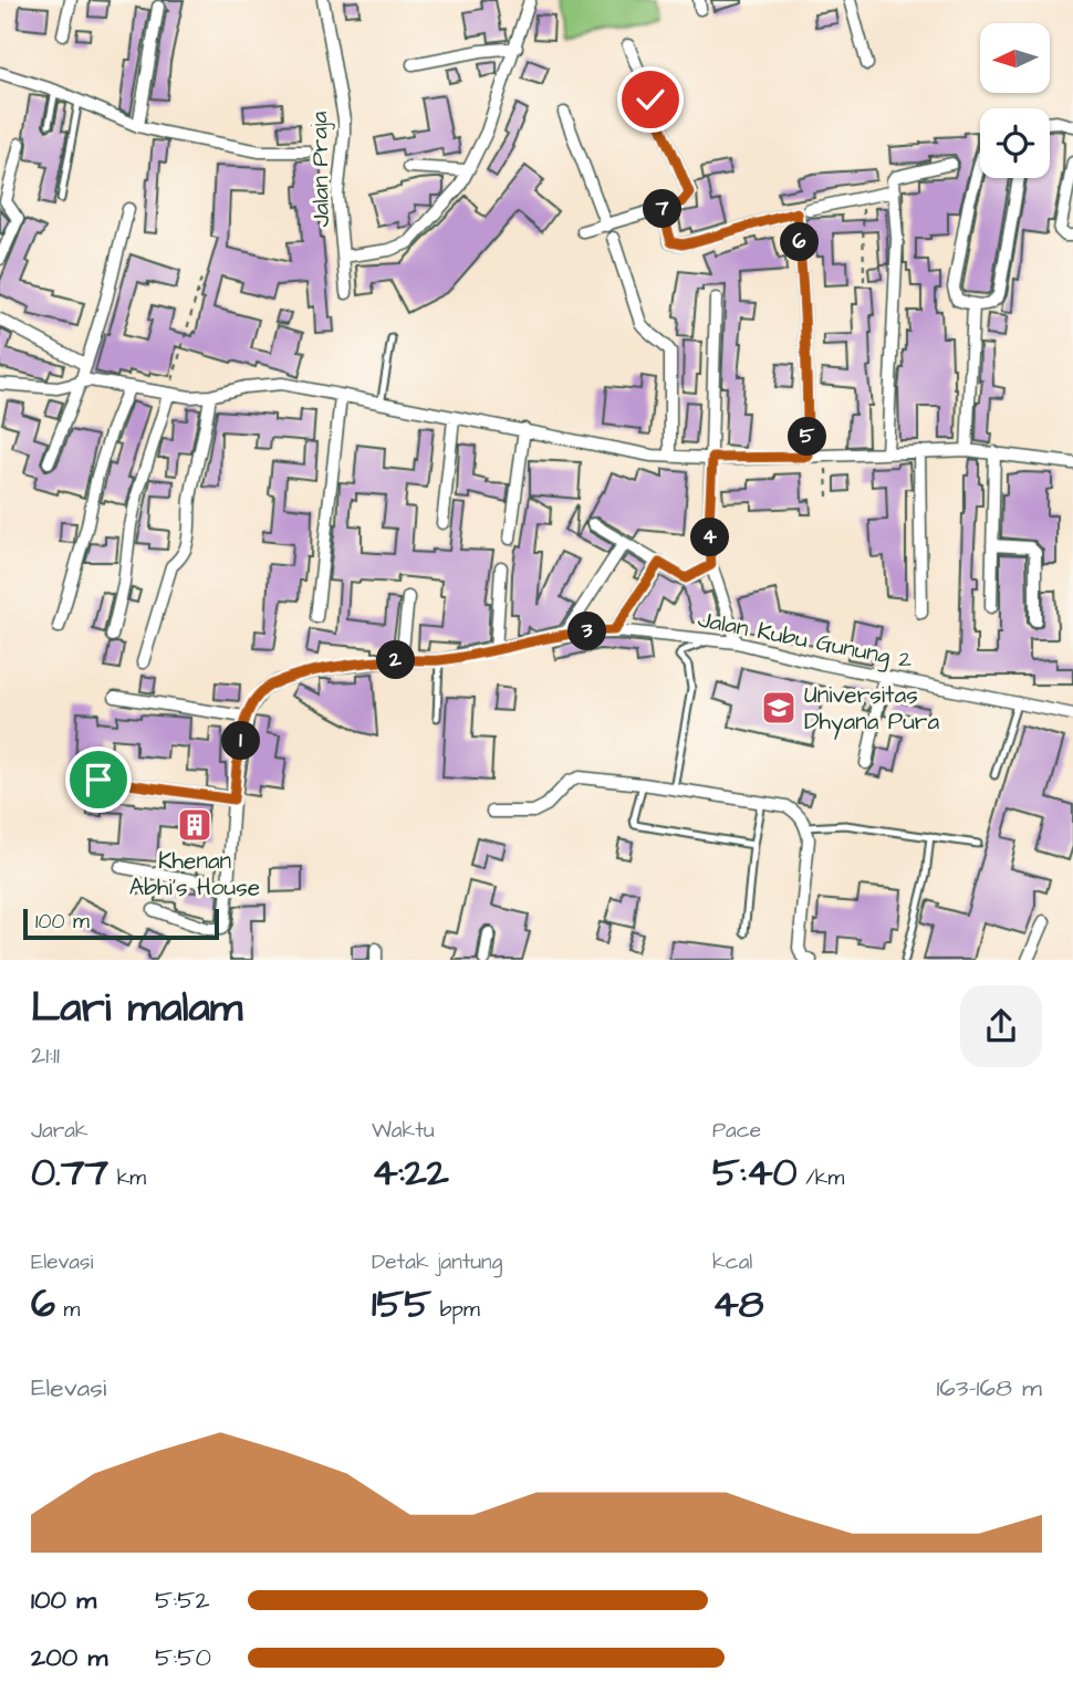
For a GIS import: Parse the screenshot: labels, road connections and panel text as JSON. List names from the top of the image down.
{
  "streets": {
    "street": ["Jalan Praja", "Jalan Kubu Gunung 2"]
  },
  "places": {
    "school or university": ["Universitas Dhyana Pura"],
    "building": ["Khenan Abhi's House"]
  },
  "scale_bar": "100 m",
  "north": "left",
  "page": {
    "pins": [
      "7",
      "6",
      "5",
      "4",
      "3",
      "2",
      "1"
    ],
    "scale": "100 m",
    "heading": ["Lari malam", "21:11"],
    "stats": [
      ["Jarak", "0.77 km"],
      ["Waktu", "4:22"],
      ["Pace", "5:40 /km"],
      ["Elevasi", "6 m"],
      ["Detak jantung", "155 bpm"],
      ["kcal", "48"]
    ],
    "chart": ["Elevasi", "163–168 m"],
    "list": [
      {
        "name": "100 m",
        "note": "5:52"
      },
      {
        "name": "200 m",
        "note": "5:50"
      }
    ]
  }
}
